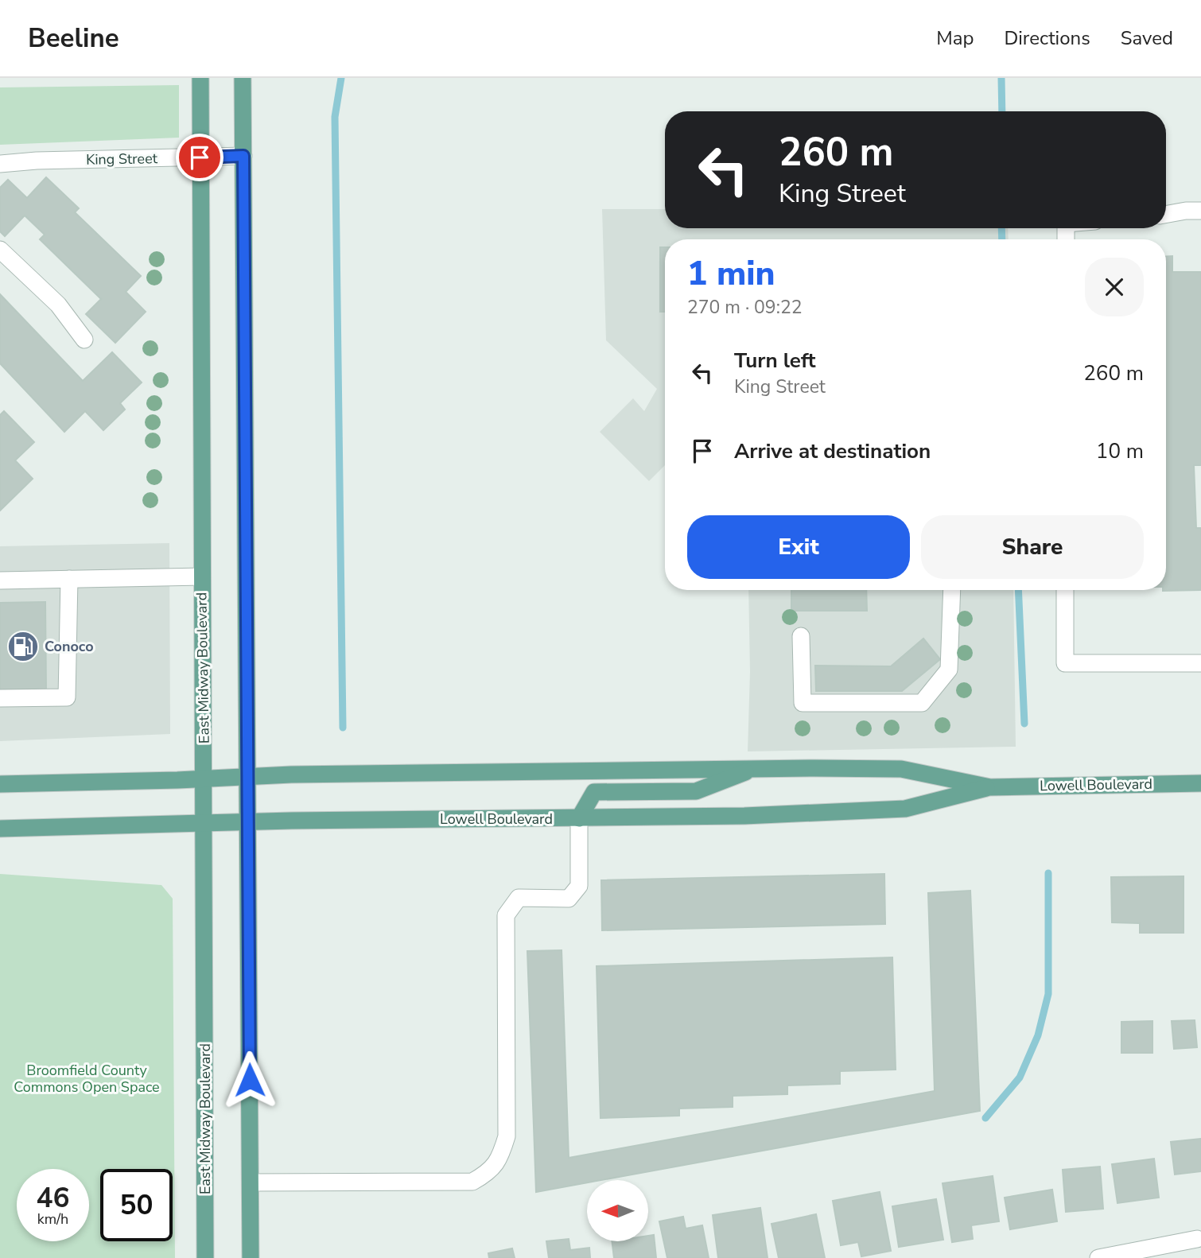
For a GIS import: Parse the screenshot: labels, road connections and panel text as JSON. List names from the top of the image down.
{
  "streets": {
    "main road": ["East Midway Boulevard", "Lowell Boulevard"],
    "street": ["King Street"]
  },
  "crossings": [
    ["King Street", "East Midway Boulevard"],
    ["East Midway Boulevard", "Lowell Boulevard"]
  ],
  "parks": ["Broomfield County Commons Open Space"],
  "places": {
    "fuel station": ["Conoco"]
  },
  "north": "left",
  "page": {
    "header": "Beeline",
    "nav": ["Map", "Directions", "Saved"],
    "turn": ["260 m", "King Street"],
    "heading": ["1 min", "270 m · 09:22"],
    "list": [
      {
        "name": "Turn left",
        "note": "King Street",
        "value": "260 m"
      },
      {
        "name": "Arrive at destination",
        "value": "10 m"
      }
    ],
    "buttons": ["Exit", "Share"],
    "speed": "46 km/h",
    "limit": "50"
  }
}
